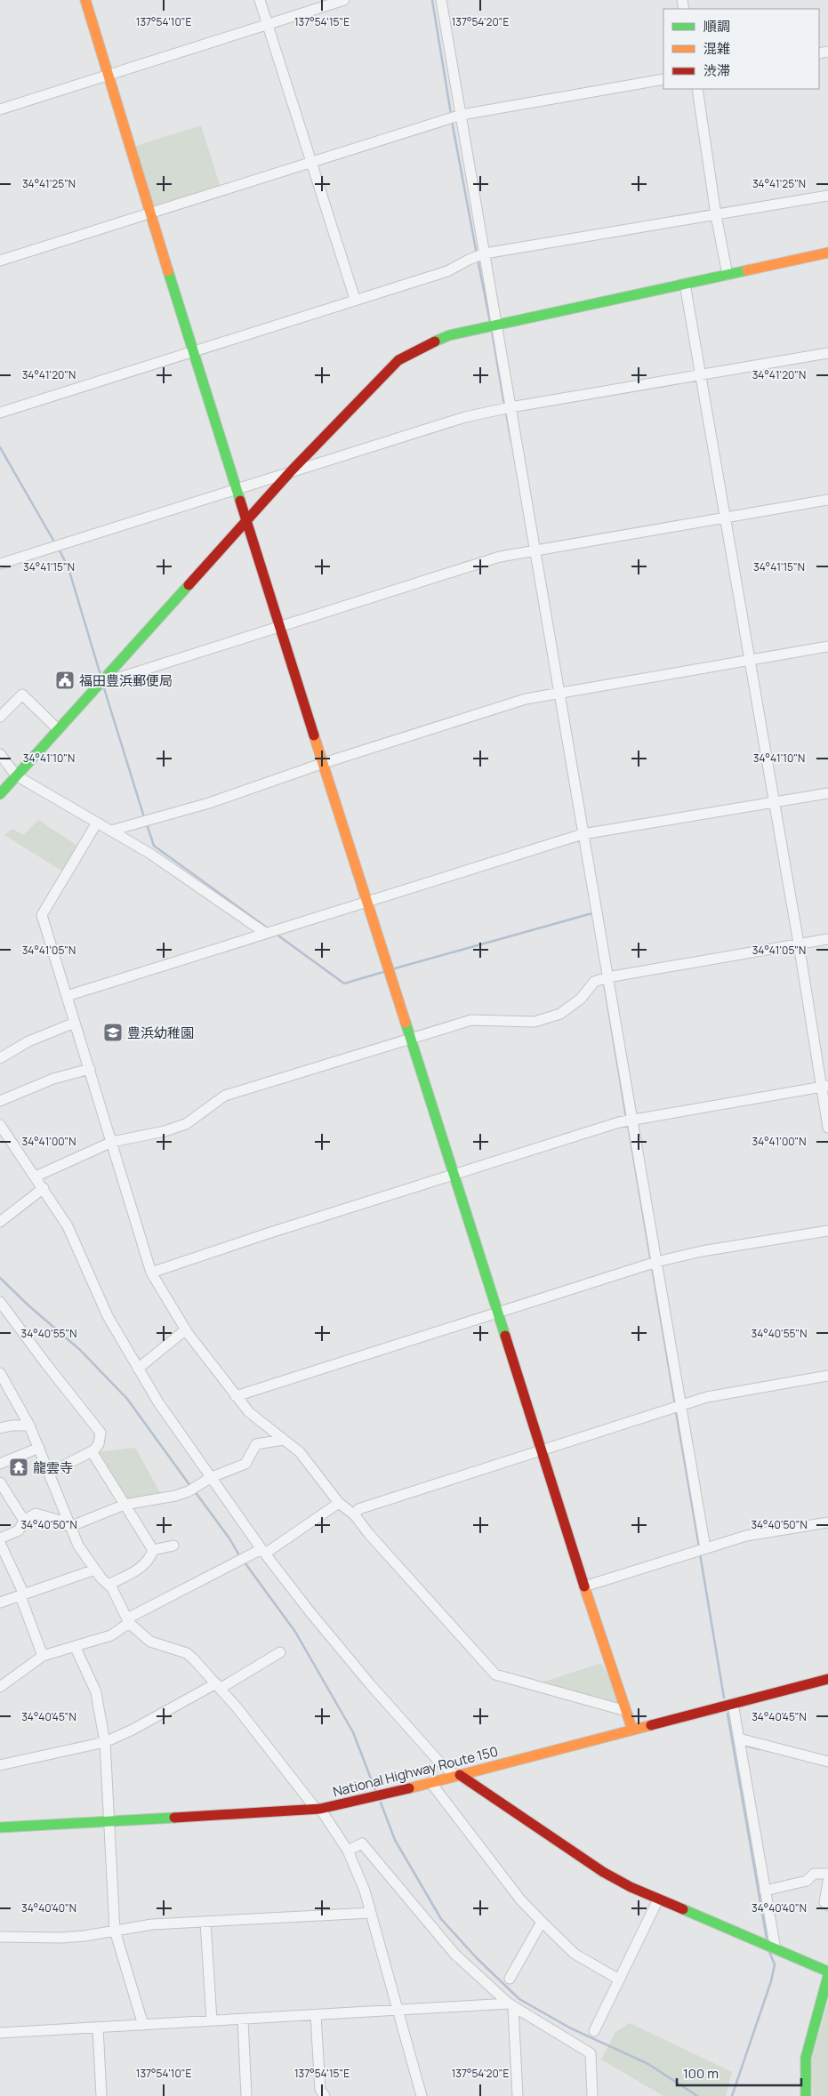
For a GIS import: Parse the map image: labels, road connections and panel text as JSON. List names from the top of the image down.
{
  "streets": {
    "main road": ["National Highway Route 150"]
  },
  "places": {
    "public building": ["福田豊浜郵便局"],
    "school or university": ["豊浜幼稚園"],
    "temple": ["龍雲寺"]
  },
  "legend": ["順調", "混雑", "渋滞"],
  "scale_bar": "100 m",
  "coordinates": [
    "137°54'10\"E",
    "137°54'15\"E",
    "137°54'20\"E",
    "34°41'25\"N",
    "34°41'20\"N",
    "34°41'15\"N",
    "34°41'10\"N",
    "34°41'05\"N",
    "34°41'00\"N",
    "34°40'55\"N",
    "34°40'50\"N",
    "34°40'45\"N",
    "34°40'40\"N"
  ]
}
